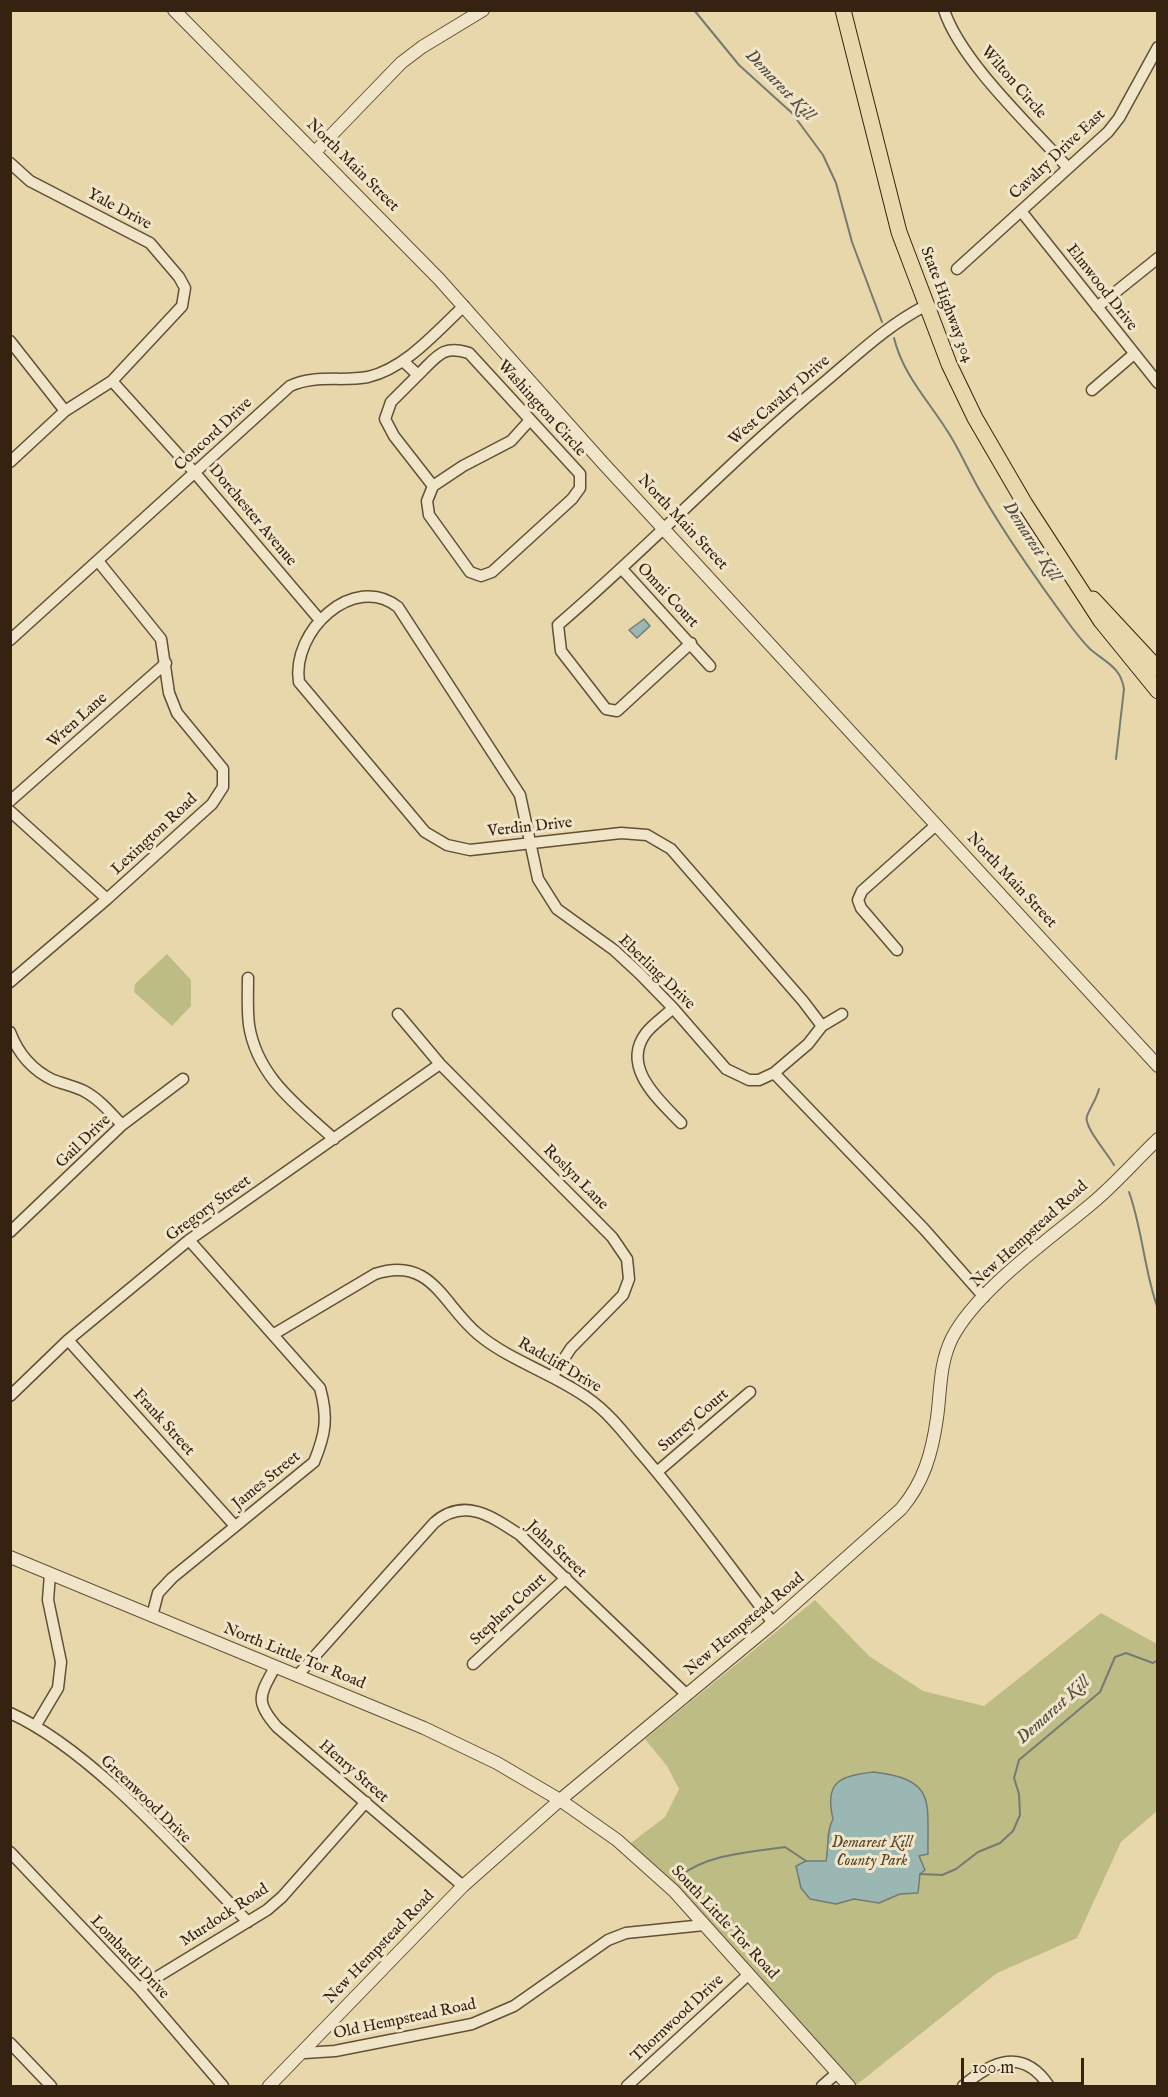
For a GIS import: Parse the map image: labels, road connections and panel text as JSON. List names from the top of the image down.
{
  "streets": {
    "main road": ["State Highway 304"],
    "street": [
      "Wilton Circle",
      "Cavalry Drive East",
      "North Main Street",
      "Yale Drive",
      "Elmwood Drive",
      "West Cavalry Drive",
      "Washington Circle",
      "Concord Drive",
      "Dorchester Avenue",
      "Omni Court",
      "Wren Lane",
      "Verdin Drive",
      "Lexington Road",
      "Eberling Drive",
      "Gail Drive",
      "Roslyn Lane",
      "Gregory Street",
      "New Hempstead Road",
      "Radcliff Drive",
      "Surrey Court",
      "Frank Street",
      "James Street",
      "John Street",
      "Stephen Court",
      "North Little Tor Road",
      "Henry Street",
      "Greenwood Drive",
      "Murdock Road",
      "South Little Tor Road",
      "Lombardi Drive",
      "Thornwood Drive",
      "Old Hempstead Road"
    ]
  },
  "crossings": [
    ["Wilton Circle", "Cavalry Drive East"],
    ["Cavalry Drive East", "Elmwood Drive"],
    ["North Main Street", "West Cavalry Drive"],
    ["North Main Street", "Concord Drive"],
    ["North Main Street", "Omni Court"],
    ["Yale Drive", "Dorchester Avenue"],
    ["State Highway 304", "West Cavalry Drive"],
    ["West Cavalry Drive", "Omni Court"],
    ["Concord Drive", "Dorchester Avenue"],
    ["Concord Drive", "Lexington Road"],
    ["Dorchester Avenue", "Verdin Drive"],
    ["Dorchester Avenue", "Eberling Drive"],
    ["Wren Lane", "Lexington Road"],
    ["Verdin Drive", "Eberling Drive"],
    ["Roslyn Lane", "Gregory Street"],
    ["Roslyn Lane", "Radcliff Drive"],
    ["Gregory Street", "Frank Street"],
    ["Gregory Street", "James Street"],
    ["New Hempstead Road", "Radcliff Drive"],
    ["New Hempstead Road", "John Street"],
    ["New Hempstead Road", "North Little Tor Road"],
    ["New Hempstead Road", "Henry Street"],
    ["New Hempstead Road", "South Little Tor Road"],
    ["New Hempstead Road", "Old Hempstead Road"],
    ["Radcliff Drive", "Surrey Court"],
    ["Radcliff Drive", "James Street"],
    ["Frank Street", "James Street"],
    ["James Street", "North Little Tor Road"],
    ["John Street", "Stephen Court"],
    ["John Street", "North Little Tor Road"],
    ["North Little Tor Road", "Henry Street"],
    ["North Little Tor Road", "South Little Tor Road"],
    ["Henry Street", "Murdock Road"],
    ["Greenwood Drive", "Murdock Road"],
    ["Murdock Road", "Lombardi Drive"],
    ["South Little Tor Road", "Thornwood Drive"],
    ["South Little Tor Road", "Old Hempstead Road"]
  ],
  "water": ["Demarest Kill"],
  "parks": ["Demarest Kill County Park"],
  "scale_bar": "100 m"
}
